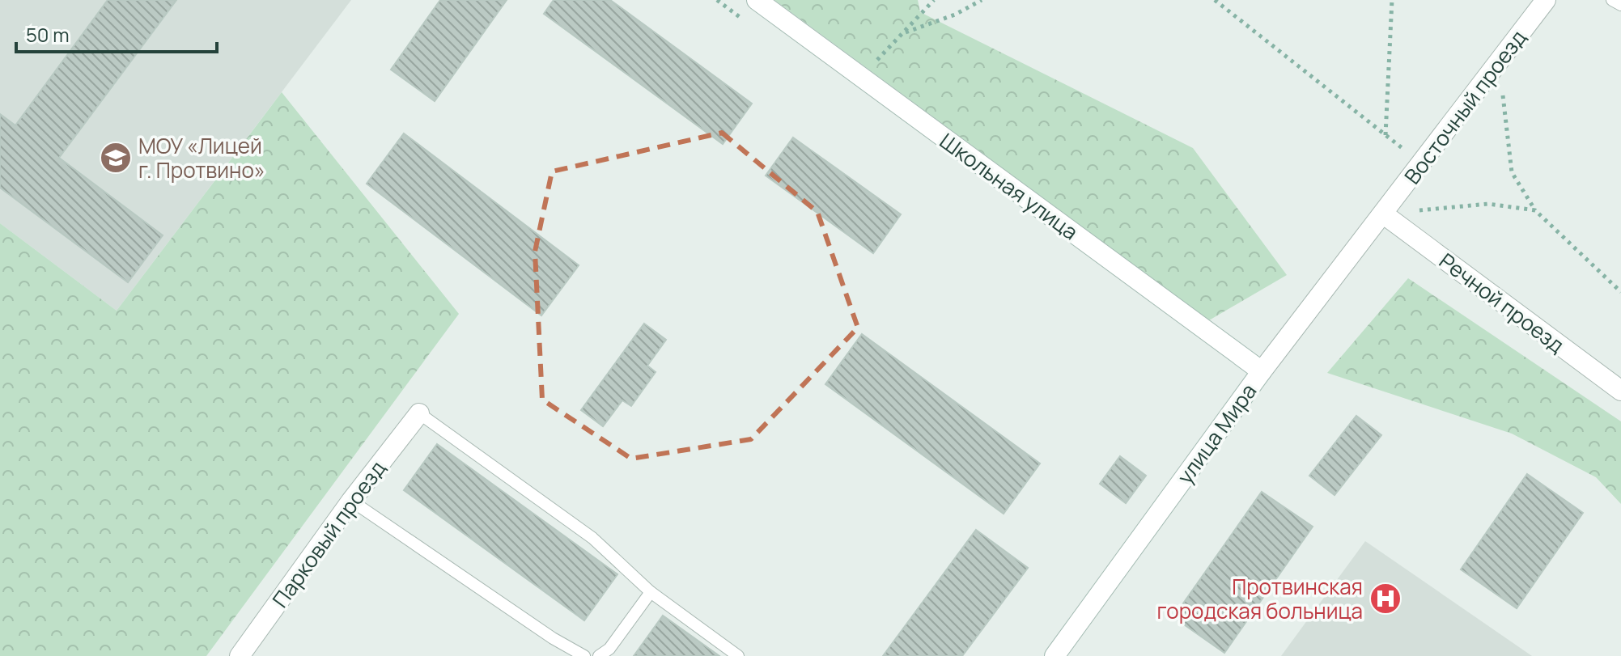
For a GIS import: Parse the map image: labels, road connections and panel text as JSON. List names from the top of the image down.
{
  "streets": {
    "street": [
      "Восточный проезд",
      "Школьная улица",
      "Речной проезд",
      "улица Мира",
      "Парковый проезд"
    ]
  },
  "crossings": [
    ["Восточный проезд", "Речной проезд"],
    ["Восточный проезд", "улица Мира"],
    ["Школьная улица", "улица Мира"],
    ["Речной проезд", "улица Мира"]
  ],
  "places": {
    "school or university": ["МОУ «Лицей г. Протвино»"],
    "hospital": ["Протвинская городская больница"]
  },
  "scale_bar": "50 m"
}
